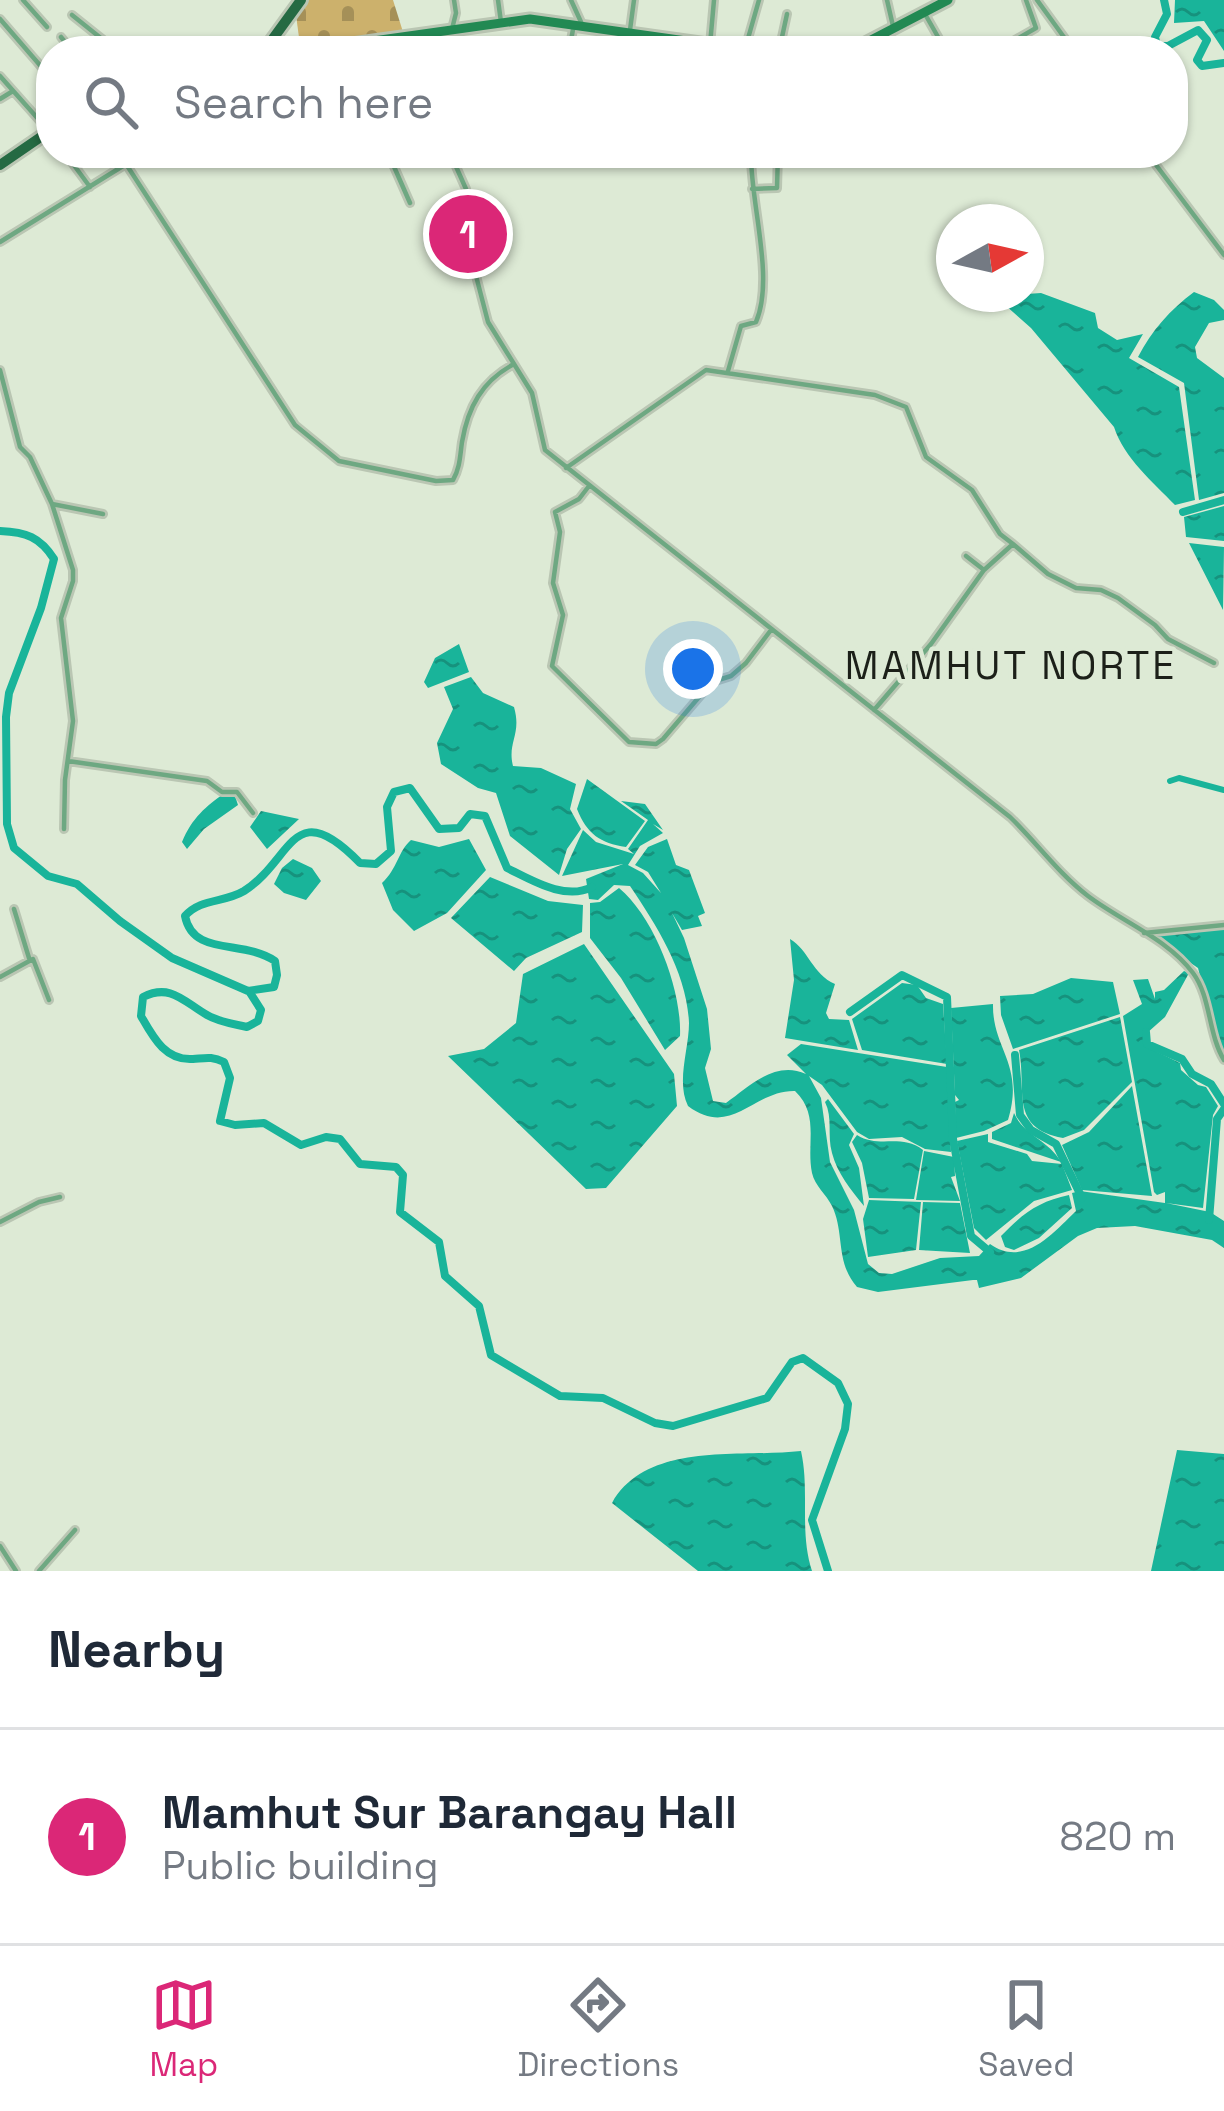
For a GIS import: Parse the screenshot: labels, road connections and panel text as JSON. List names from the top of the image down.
{
  "districts": ["MAMHUT NORTE"],
  "north": "right",
  "page": {
    "search": "Search here",
    "pins": "1",
    "heading": "Nearby",
    "list": [
      {
        "mark": "1",
        "name": "Mamhut Sur Barangay Hall",
        "note": "Public building",
        "value": "820 m"
      }
    ],
    "nav": ["Map", "Directions", "Saved"]
  }
}
